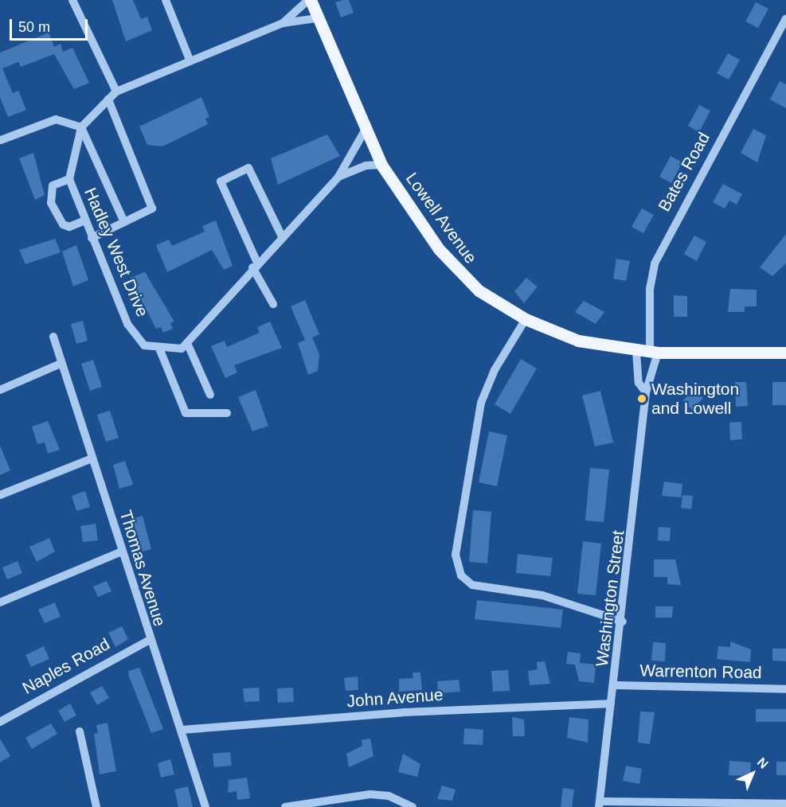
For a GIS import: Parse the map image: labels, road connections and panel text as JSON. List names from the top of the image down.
{
  "streets": {
    "main road": ["Lowell Avenue"],
    "street": [
      "Bates Road",
      "Hadley West Drive",
      "Thomas Avenue",
      "Washington Street",
      "Naples Road",
      "Warrenton Road",
      "John Avenue"
    ]
  },
  "crossings": [
    ["Bates Road", "Lowell Avenue"],
    ["Bates Road", "Washington Street"],
    ["Lowell Avenue", "Washington Street"],
    ["Thomas Avenue", "Naples Road"],
    ["Thomas Avenue", "John Avenue"],
    ["Washington Street", "Warrenton Road"],
    ["Washington Street", "John Avenue"]
  ],
  "places": ["Washington and Lowell"],
  "scale_bar": "50 m",
  "north": "top right"
}
